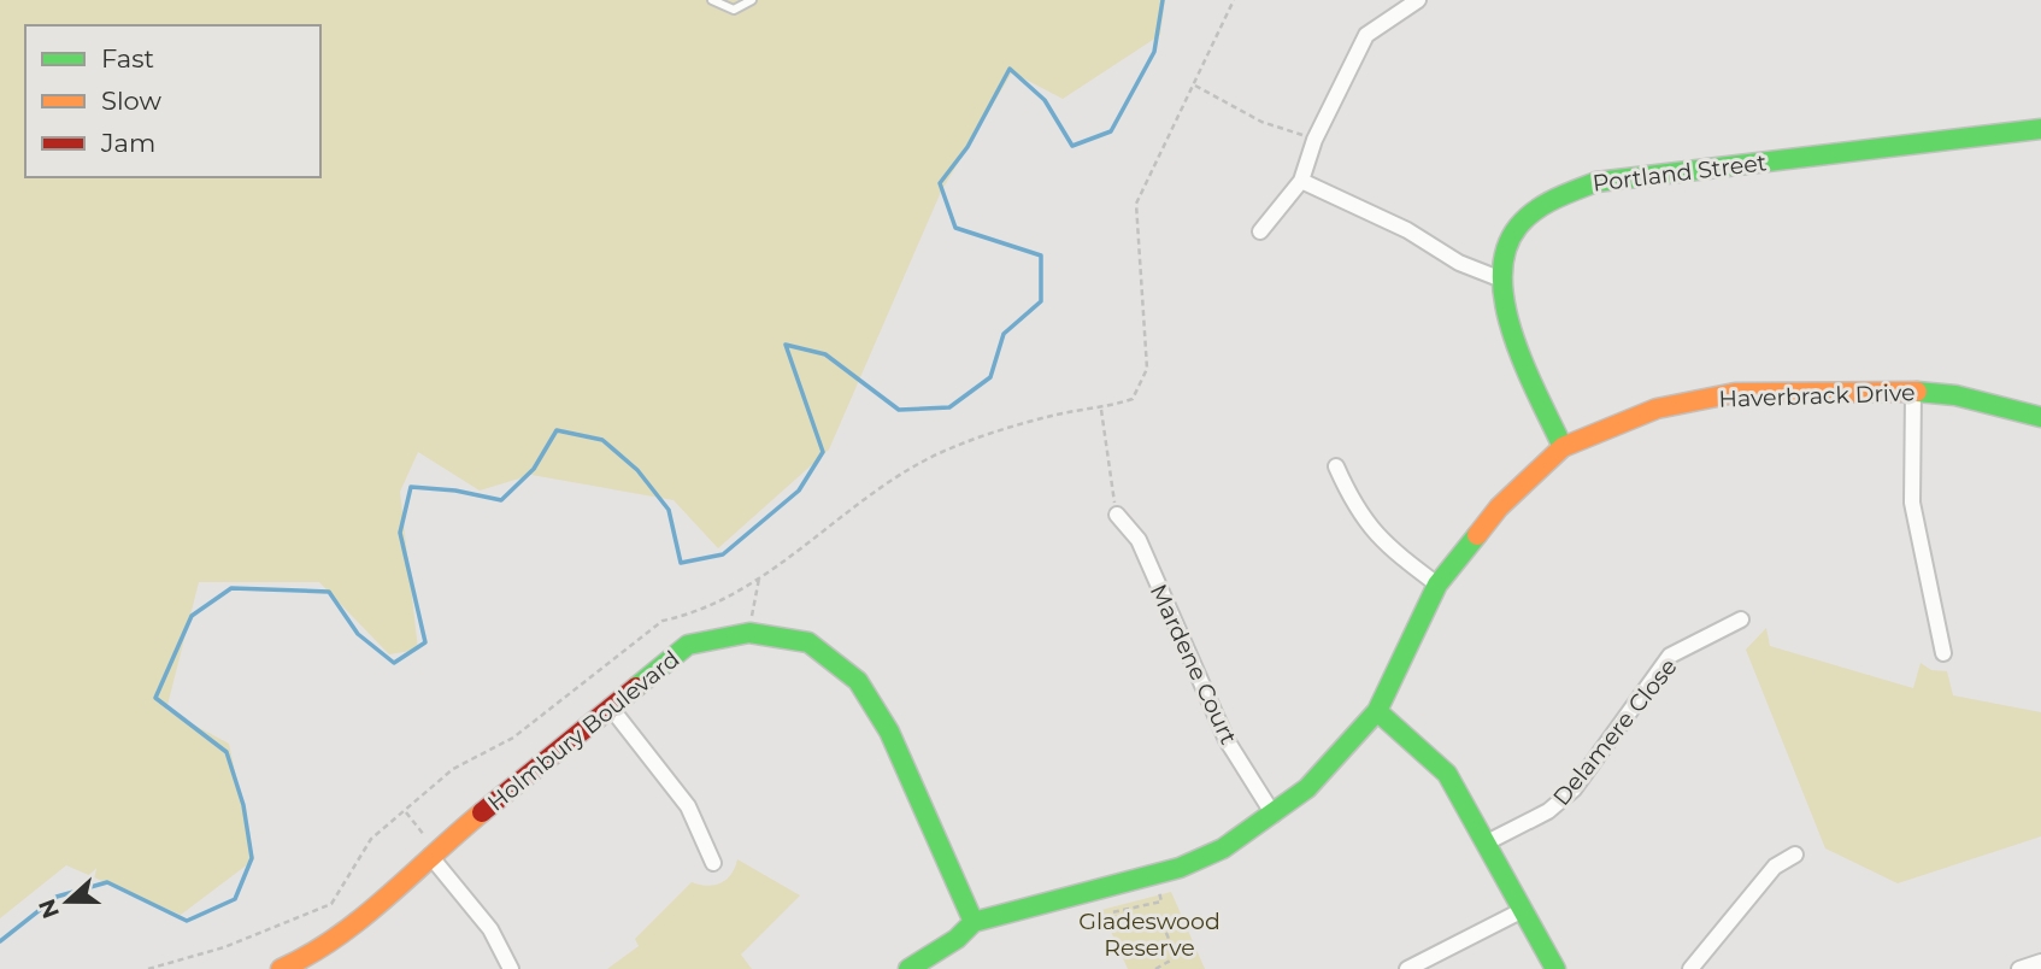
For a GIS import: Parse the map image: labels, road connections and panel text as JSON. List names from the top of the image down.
{
  "streets": {
    "street": [
      "Portland Street",
      "Haverbrack Drive",
      "Mardene Court",
      "Holmbury Boulevard",
      "Delamere Close"
    ]
  },
  "crossings": [
    ["Portland Street", "Haverbrack Drive"],
    ["Haverbrack Drive", "Mardene Court"],
    ["Haverbrack Drive", "Holmbury Boulevard"]
  ],
  "parks": ["Gladeswood Reserve"],
  "legend": ["Fast", "Slow", "Jam"],
  "north": "left"
}
